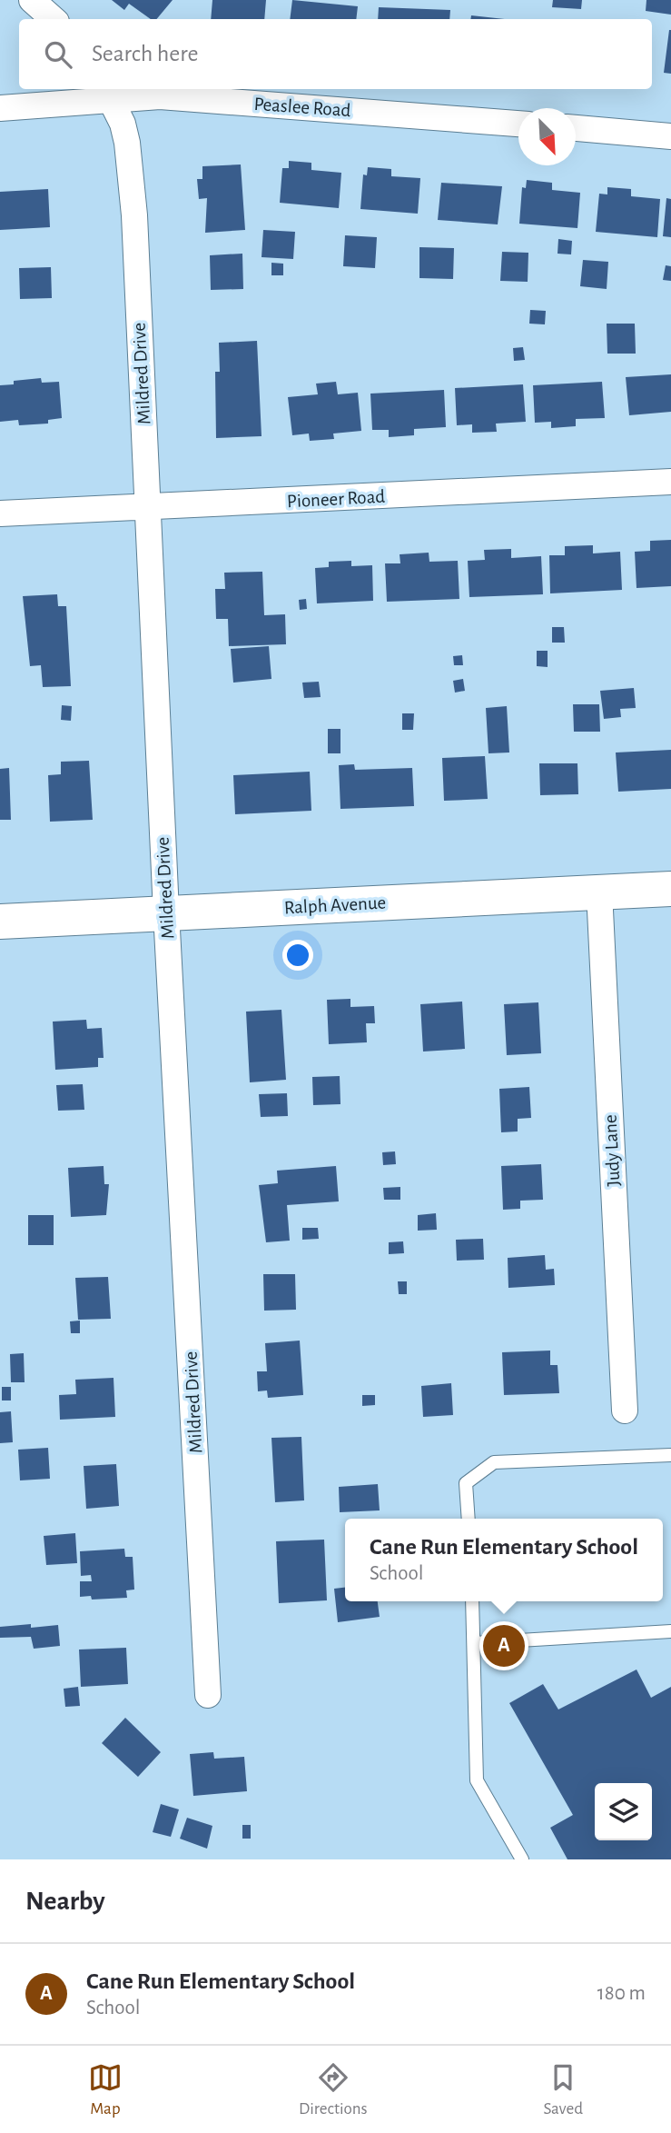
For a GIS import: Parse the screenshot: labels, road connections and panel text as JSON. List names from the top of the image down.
{
  "streets": {
    "street": [
      "Peaslee Road",
      "Mildred Drive",
      "Pioneer Road",
      "Ralph Avenue",
      "Judy Lane"
    ]
  },
  "crossings": [
    ["Peaslee Road", "Mildred Drive"],
    ["Mildred Drive", "Pioneer Road"],
    ["Mildred Drive", "Ralph Avenue"],
    ["Ralph Avenue", "Judy Lane"]
  ],
  "north": "bottom right",
  "page": {
    "search": "Search here",
    "popup": ["Cane Run Elementary School", "School"],
    "pins": "A",
    "heading": "Nearby",
    "list": [
      {
        "mark": "A",
        "name": "Cane Run Elementary School",
        "note": "School",
        "value": "180 m"
      }
    ],
    "nav": ["Map", "Directions", "Saved"]
  }
}
